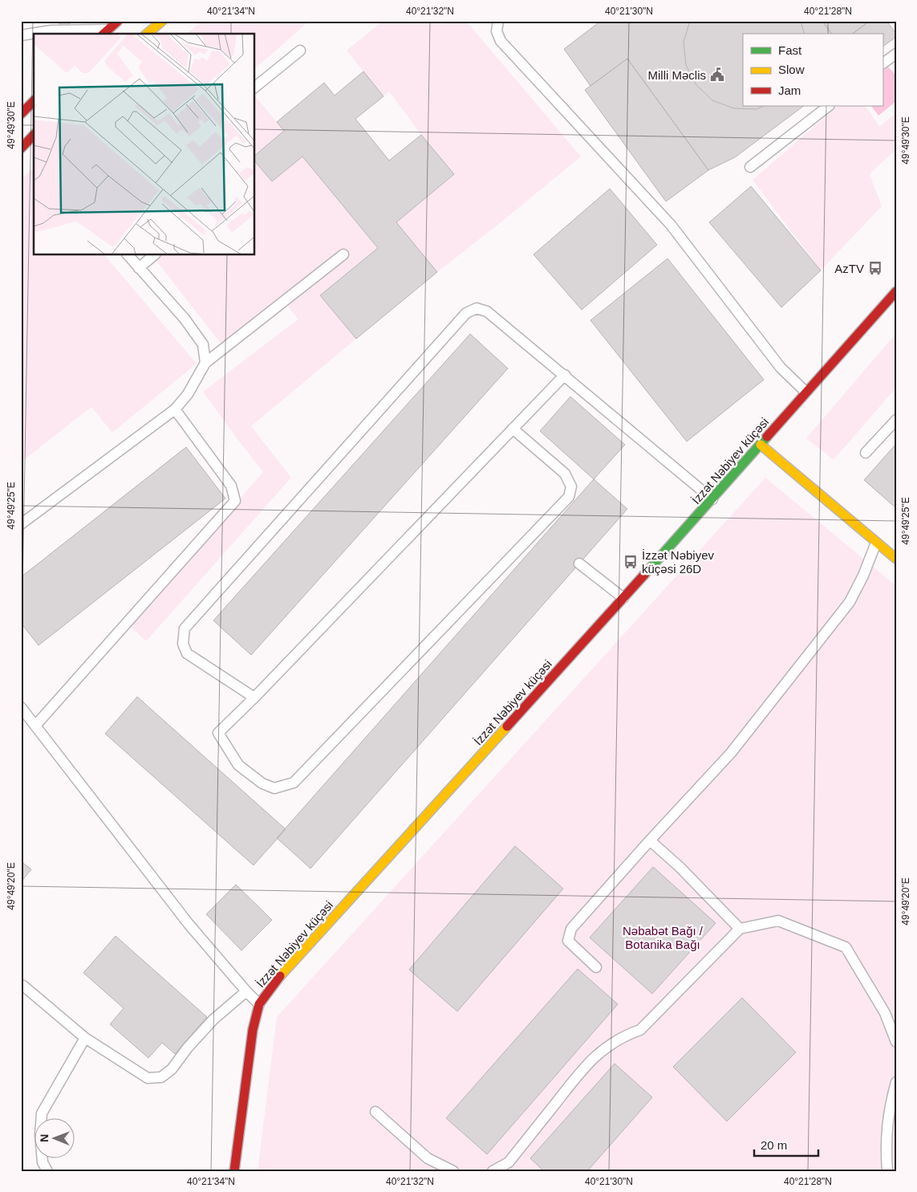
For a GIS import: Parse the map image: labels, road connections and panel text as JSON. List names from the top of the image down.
{
  "streets": {
    "main road": ["İzzət Nəbiyev küçəsi"]
  },
  "parks": ["Nəbabət Bağı / Botanika Bağı"],
  "places": {
    "public building": ["Milli Məclis"],
    "bus stop": ["AzTV", "İzzət Nəbiyev küçəsi 26D"]
  },
  "legend": ["Fast", "Slow", "Jam"],
  "scale_bar": "20 m",
  "north": "left",
  "coordinates": [
    "40°21'34\"N",
    "40°21'32\"N",
    "40°21'30\"N",
    "40°21'28\"N",
    "49°49'30\"E",
    "49°49'25\"E",
    "49°49'20\"E"
  ]
}
